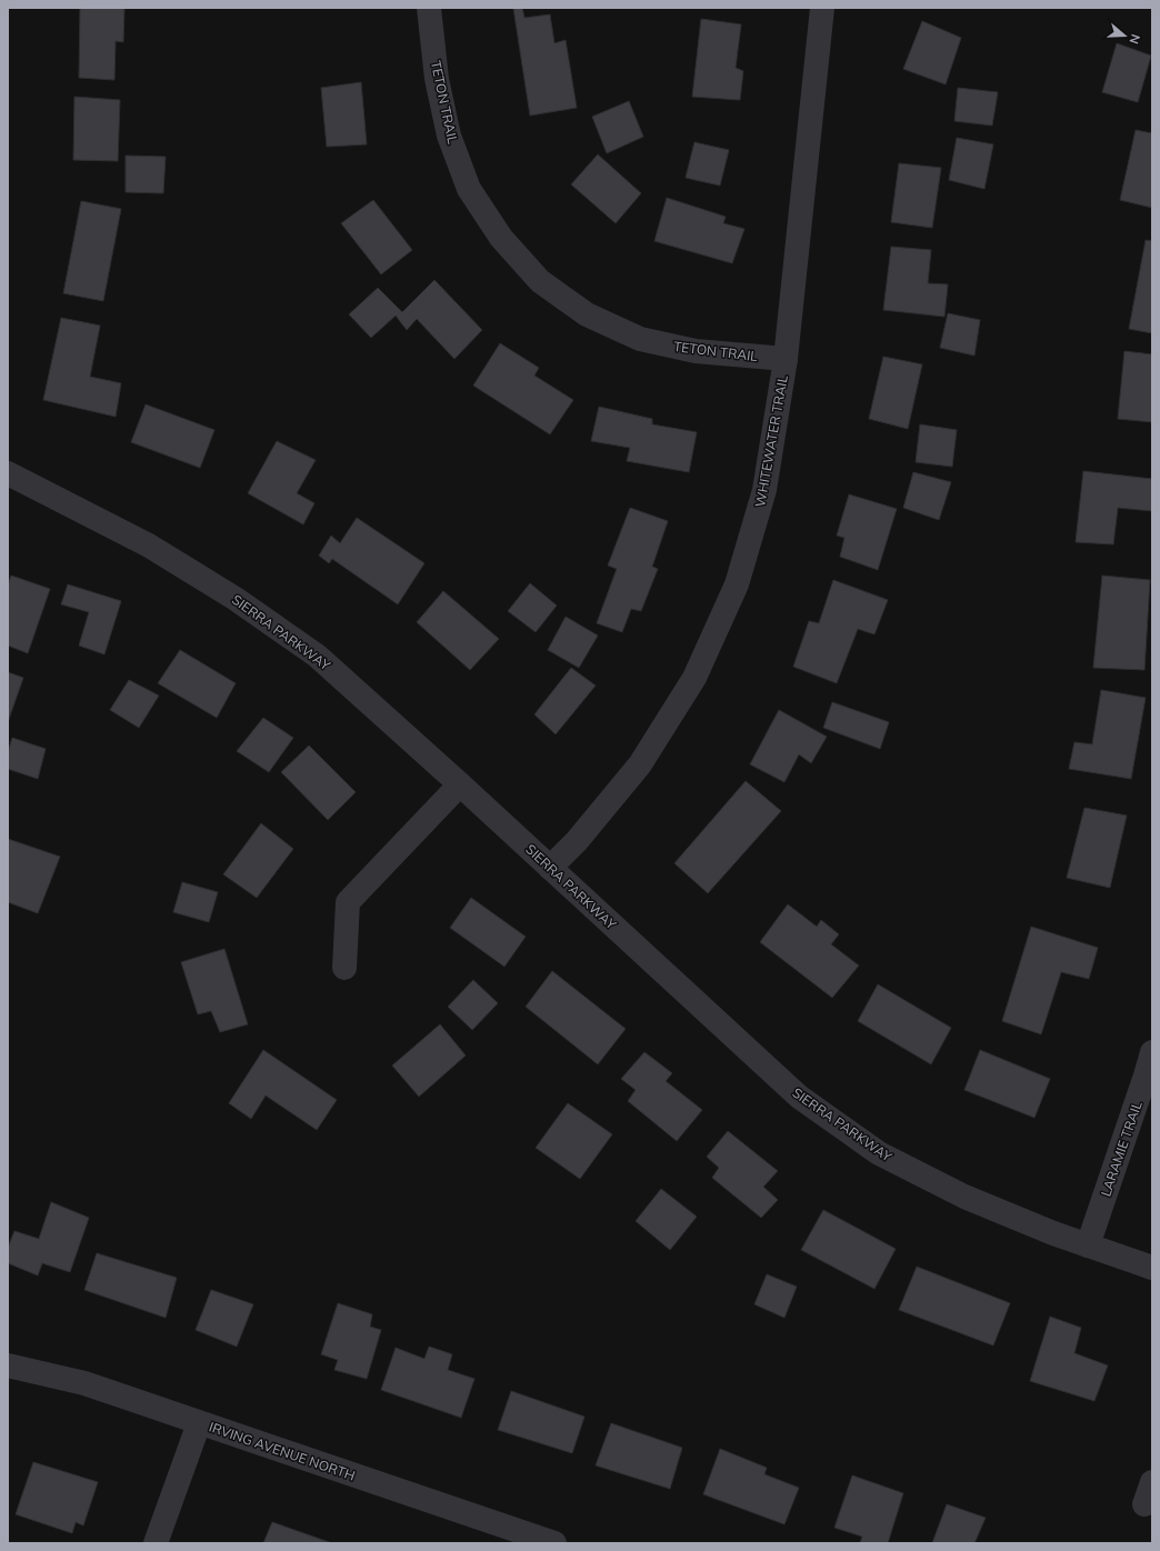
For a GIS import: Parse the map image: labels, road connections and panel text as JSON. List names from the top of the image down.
{
  "streets": {
    "street": [
      "TETON TRAIL",
      "WHITEWATER TRAIL",
      "SIERRA PARKWAY",
      "LARAMIE TRAIL",
      "IRVING AVENUE NORTH"
    ]
  },
  "crossings": [
    ["TETON TRAIL", "WHITEWATER TRAIL"],
    ["WHITEWATER TRAIL", "SIERRA PARKWAY"],
    ["SIERRA PARKWAY", "LARAMIE TRAIL"]
  ],
  "north": "right"
}
